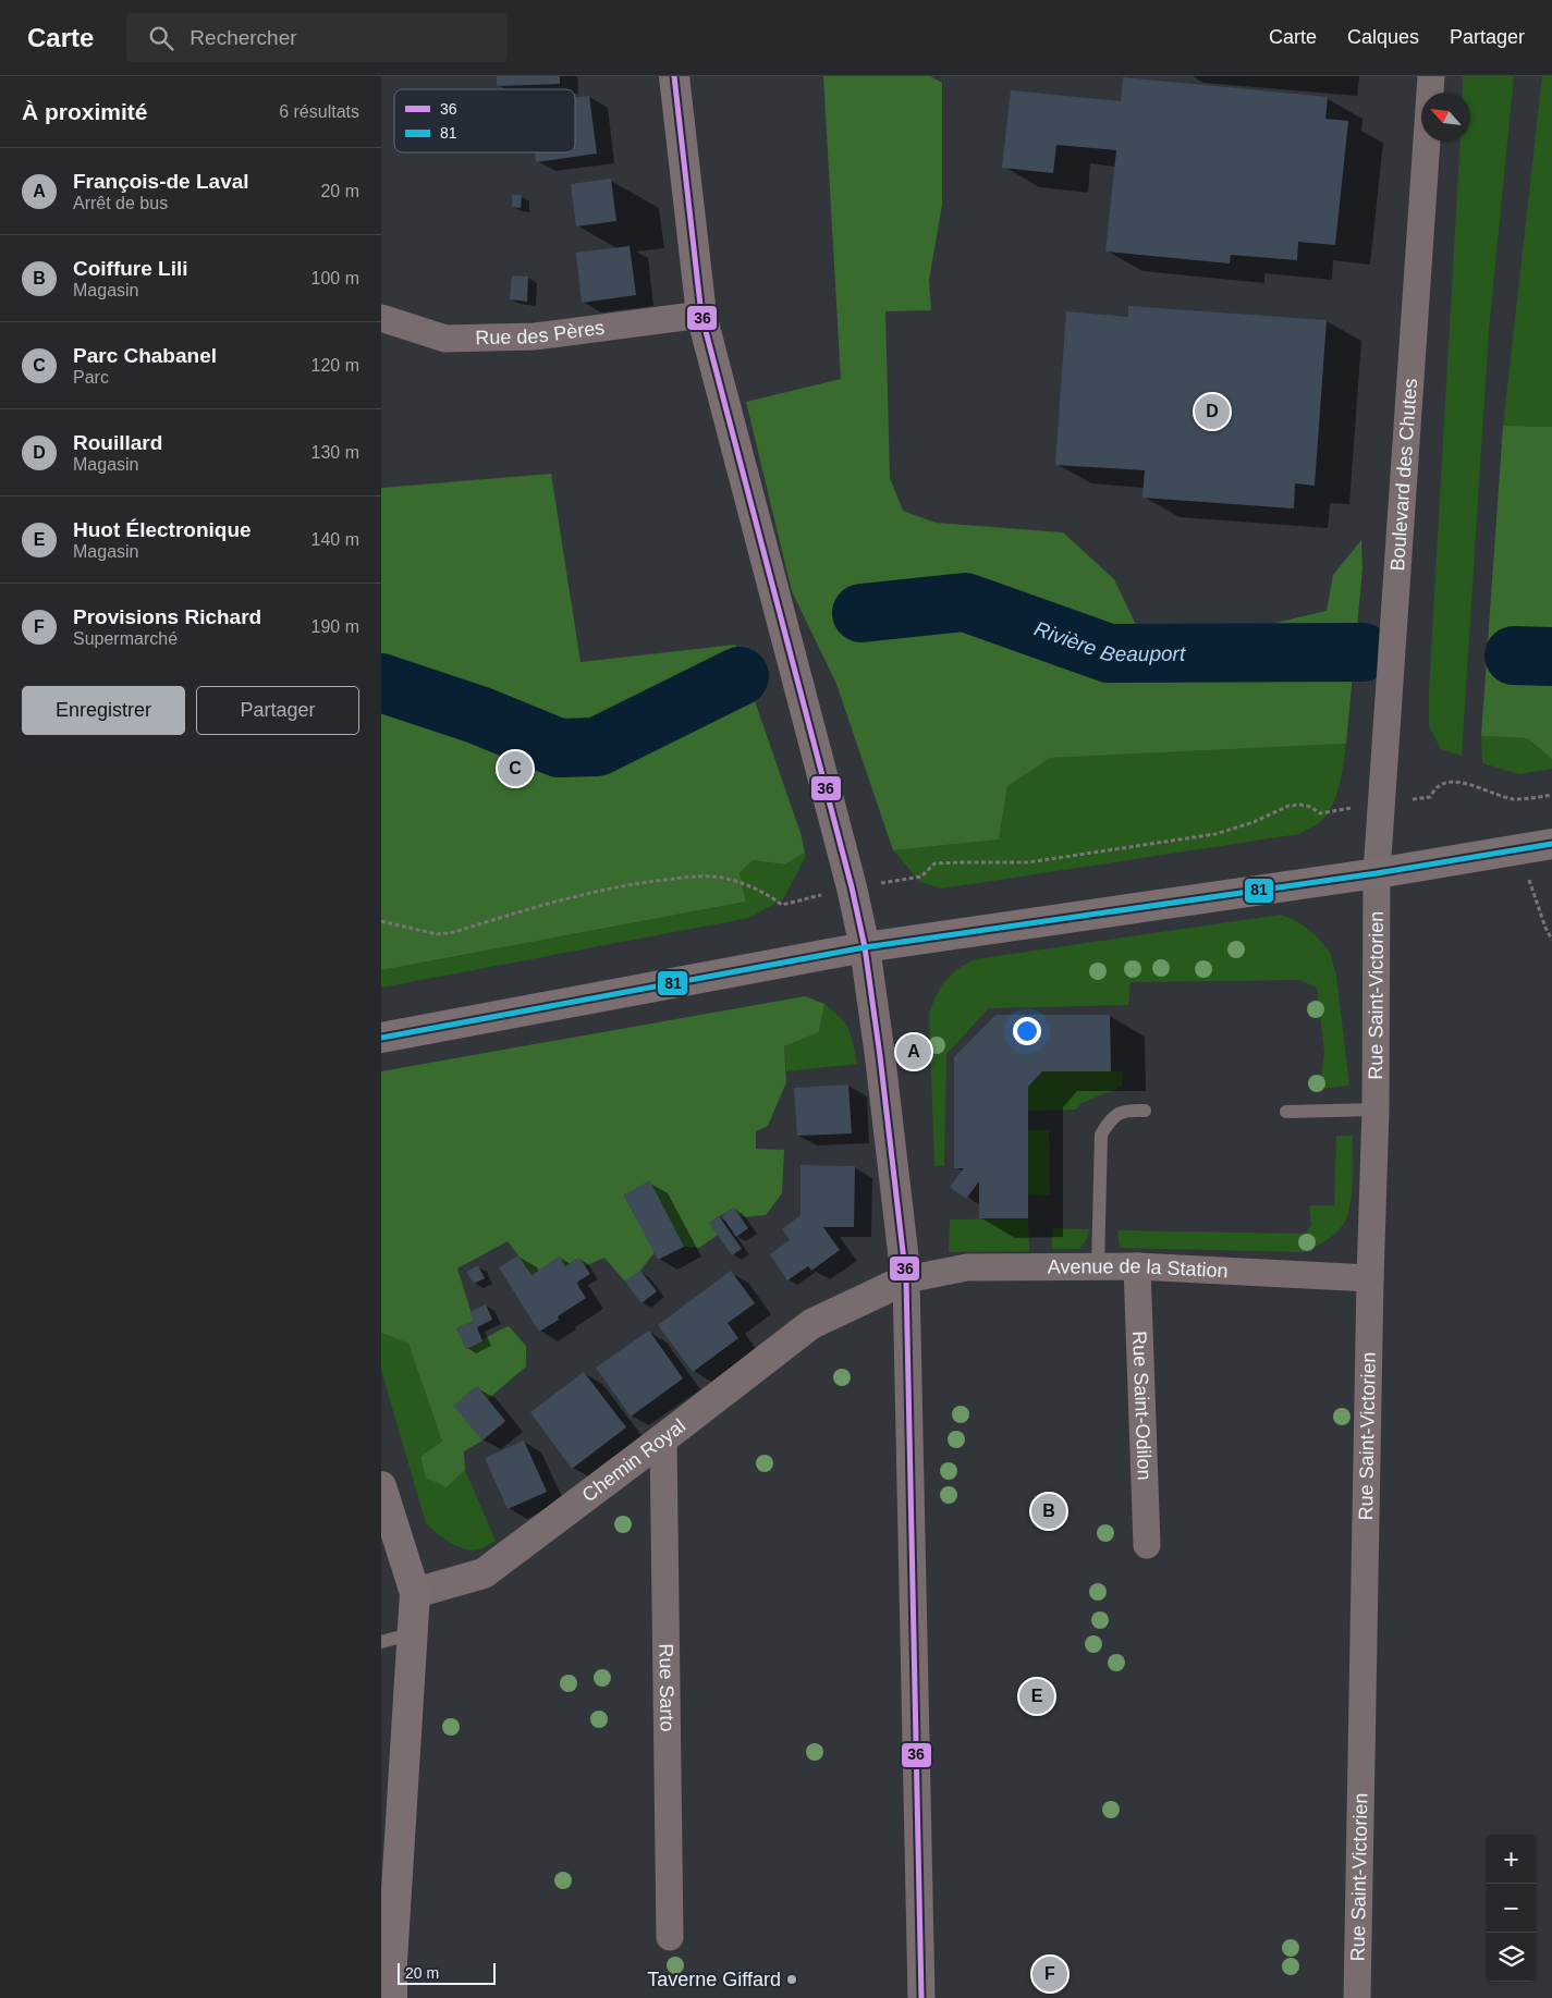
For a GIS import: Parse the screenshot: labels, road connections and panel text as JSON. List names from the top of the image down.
{
  "streets": {
    "street": [
      "Rue des Pères",
      "Boulevard des Chutes",
      "Rue Saint-Victorien",
      "Avenue de la Station",
      "Rue Saint-Odilon",
      "Chemin Royal",
      "Rue Sarto"
    ]
  },
  "crossings": [
    ["Boulevard des Chutes", "Rue Saint-Victorien"],
    ["Rue Saint-Victorien", "Avenue de la Station"],
    ["Avenue de la Station", "Rue Saint-Odilon"],
    ["Avenue de la Station", "Chemin Royal"],
    ["Chemin Royal", "Rue Sarto"]
  ],
  "water": ["Rivière Beauport"],
  "places": ["Taverne Giffard"],
  "lines": ["transit line 36", "transit line 81"],
  "legend": ["36", "81"],
  "scale_bar": "20 m",
  "north": "top left",
  "page": {
    "header": "Carte",
    "search": "Rechercher",
    "nav": ["Carte", "Calques", "Partager"],
    "heading": ["À proximité", "6 résultats"],
    "list": [
      {
        "mark": "A",
        "name": "François-de Laval",
        "note": "Arrêt de bus",
        "value": "20 m"
      },
      {
        "mark": "B",
        "name": "Coiffure Lili",
        "note": "Magasin",
        "value": "100 m"
      },
      {
        "mark": "C",
        "name": "Parc Chabanel",
        "note": "Parc",
        "value": "120 m"
      },
      {
        "mark": "D",
        "name": "Rouillard",
        "note": "Magasin",
        "value": "130 m"
      },
      {
        "mark": "E",
        "name": "Huot Électronique",
        "note": "Magasin",
        "value": "140 m"
      },
      {
        "mark": "F",
        "name": "Provisions Richard",
        "note": "Supermarché",
        "value": "190 m"
      }
    ],
    "pins": [
      "D",
      "C",
      "A",
      "B",
      "E",
      "F"
    ],
    "buttons": ["Enregistrer", "Partager"],
    "map_buttons": ["+", "−"],
    "scale": "20 m"
  }
}
